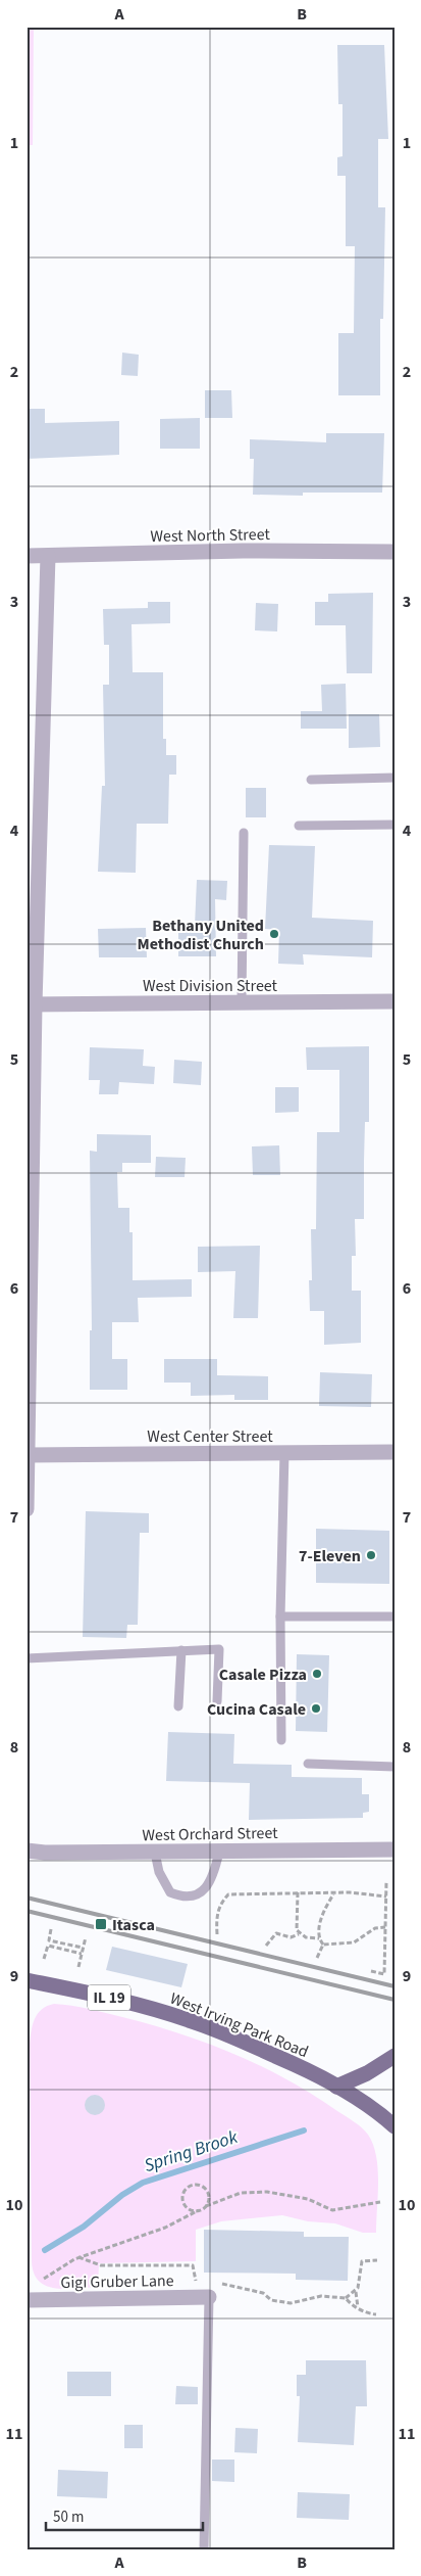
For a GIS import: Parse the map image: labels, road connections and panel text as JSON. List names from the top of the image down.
{
  "streets": {
    "main road": ["IL 19", "West Irving Park Road"],
    "street": [
      "West North Street",
      "West Division Street",
      "West Center Street",
      "West Orchard Street",
      "Gigi Gruber Lane"
    ]
  },
  "water": ["Spring Brook"],
  "places": {
    "other": [
      "Bethany United Methodist Church",
      "7-Eleven",
      "Casale Pizza",
      "Cucina Casale"
    ],
    "transit": ["Itasca"]
  },
  "scale_bar": "50 m",
  "grid": {
    "columns": ["A", "B"],
    "rows": [
      "1",
      "2",
      "3",
      "4",
      "5",
      "6",
      "7",
      "8",
      "9",
      "10",
      "11"
    ]
  }
}
